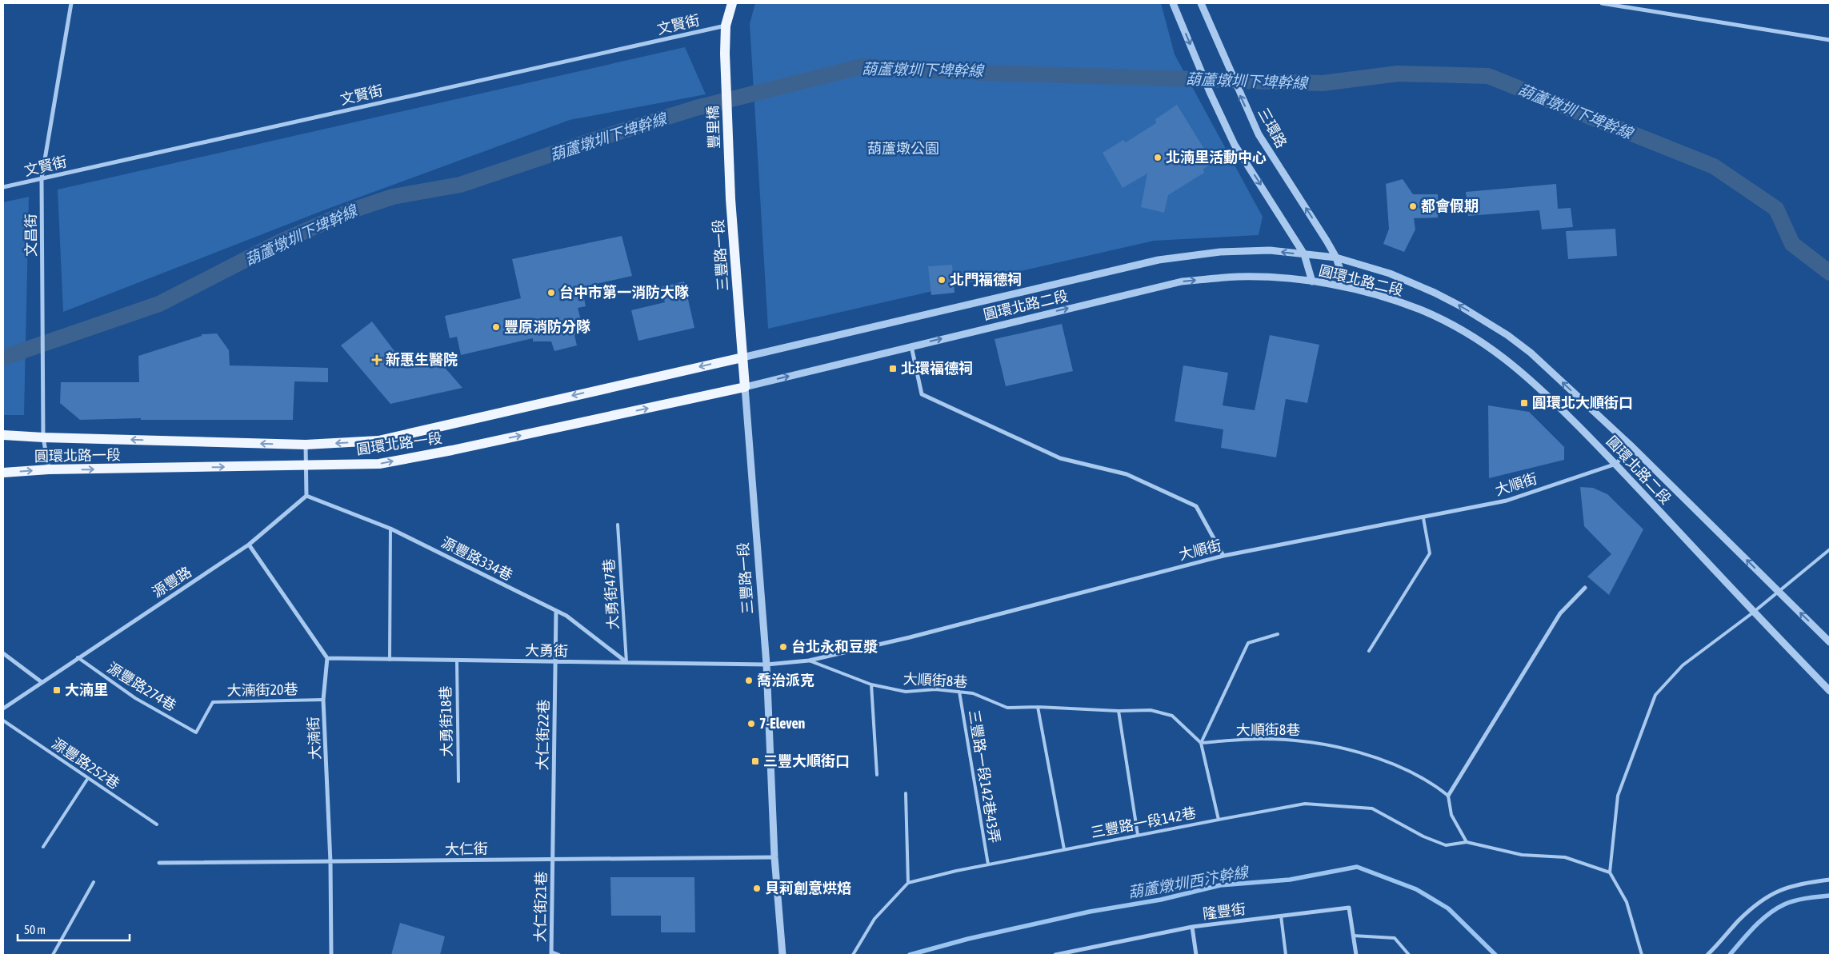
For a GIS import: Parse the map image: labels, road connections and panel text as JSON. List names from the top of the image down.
{
  "streets": {
    "main road": ["豐里橋", "三豐路一段", "圓環北路一段"],
    "street": [
      "文賢街",
      "三環路",
      "文昌街",
      "圓環北路二段",
      "大順街",
      "源豐路334巷",
      "源豐路",
      "大勇街",
      "大仁街22巷",
      "大湳街",
      "大仁街",
      "大仁街21巷",
      "隆豐街"
    ],
    "lane": [
      "大勇街47巷",
      "大順街8巷",
      "源豐路274巷",
      "大湳街20巷",
      "大勇街18巷",
      "源豐路252巷",
      "三豐路一段142巷43弄",
      "三豐路一段142巷"
    ]
  },
  "crossings": [
    ["文賢街", "豐里橋"],
    ["文賢街", "文昌街"],
    ["豐里橋", "三豐路一段"],
    ["三環路", "圓環北路二段"],
    ["文昌街", "圓環北路一段"],
    ["三豐路一段", "圓環北路二段"],
    ["三豐路一段", "圓環北路一段"],
    ["三豐路一段", "大順街"],
    ["三豐路一段", "大勇街"],
    ["三豐路一段", "大仁街"],
    ["圓環北路二段", "圓環北路一段"],
    ["圓環北路二段", "大順街"],
    ["大順街", "大勇街"],
    ["大順街", "大順街8巷"],
    ["源豐路334巷", "源豐路"],
    ["源豐路334巷", "大勇街47巷"],
    ["源豐路334巷", "大勇街"],
    ["源豐路334巷", "大仁街22巷"],
    ["源豐路", "源豐路274巷"],
    ["大勇街47巷", "大勇街"],
    ["大勇街", "大勇街18巷"],
    ["大勇街", "大仁街22巷"],
    ["大勇街", "大湳街"],
    ["大順街8巷", "三豐路一段142巷43弄"],
    ["源豐路274巷", "大湳街20巷"],
    ["大湳街20巷", "大湳街"],
    ["大仁街22巷", "大仁街"],
    ["大仁街22巷", "大仁街21巷"],
    ["大湳街", "大仁街"],
    ["三豐路一段142巷43弄", "三豐路一段142巷"],
    ["大仁街", "大仁街21巷"]
  ],
  "water": ["葫蘆墩圳下埤幹線", "葫蘆燉圳西汴幹線"],
  "parks": ["葫蘆墩公園"],
  "places": {
    "other": [
      "北湳里活動中心",
      "都會假期",
      "北門福德祠",
      "台中市第一消防大隊",
      "豐原消防分隊",
      "台北永和豆漿",
      "喬治派克",
      "7-Eleven",
      "貝莉創意烘焙"
    ],
    "health": ["新惠生醫院"],
    "transit": [
      "北環福德祠",
      "圓環北大順街口",
      "大湳里",
      "三豐大順街口"
    ]
  },
  "scale_bar": "50 m"
}
